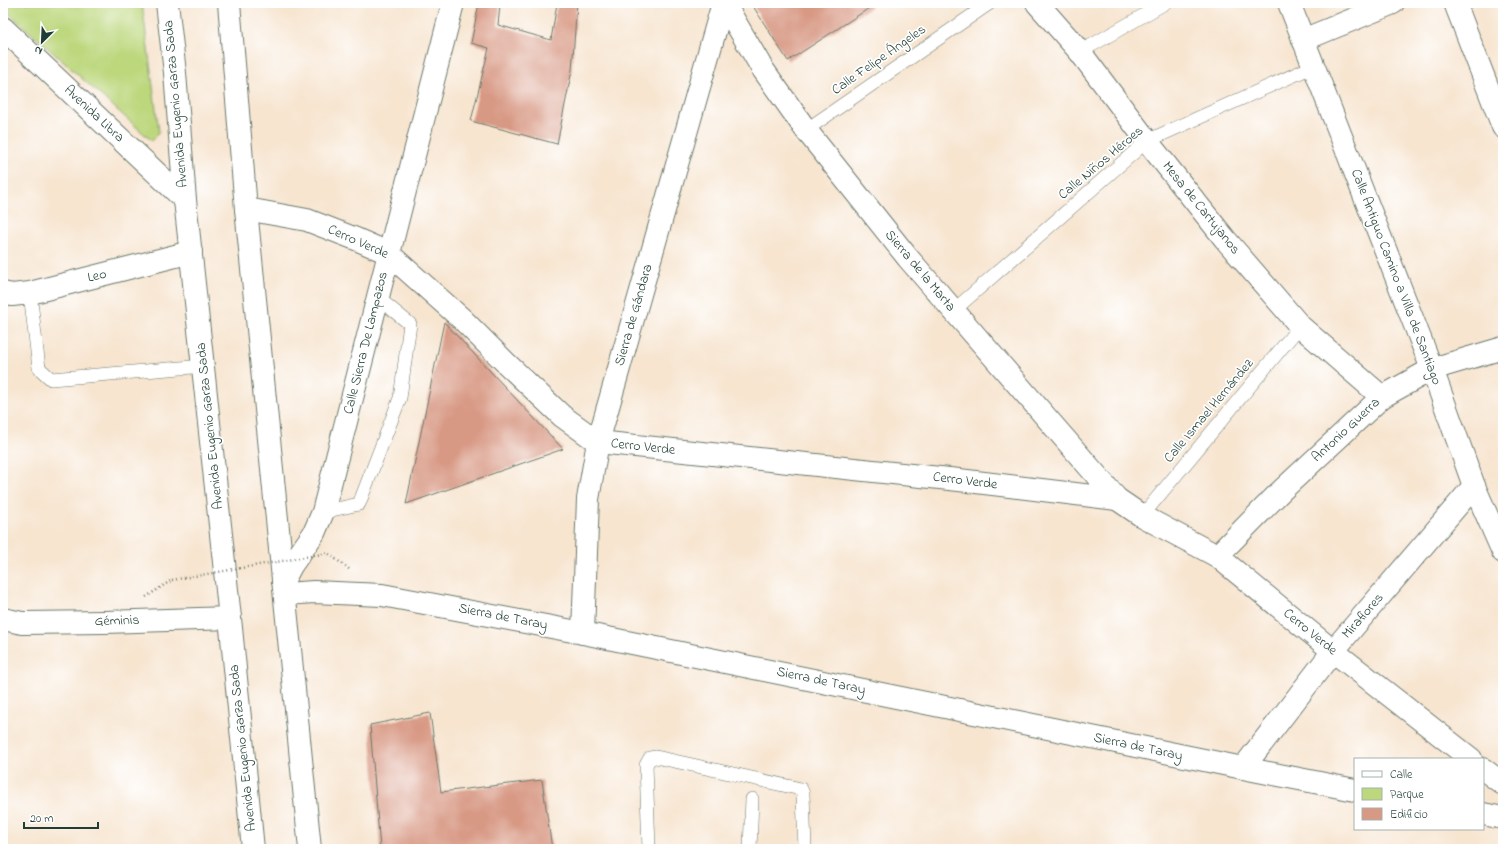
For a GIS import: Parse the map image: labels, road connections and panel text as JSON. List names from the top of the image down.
{
  "streets": {
    "main road": [
      "Avenida Eugenio Garza Sada",
      "Avenida Libra",
      "Mesa de Cartujanos",
      "Cerro Verde",
      "Sierra de la Marta",
      "Leo",
      "Calle Antiguo Camino a Villa de Santiago",
      "Sierra de Gándara",
      "Calle Sierra De Lampazos",
      "Antonio Guerra",
      "Miraflores",
      "Sierra de Taray",
      "Géminis"
    ],
    "lane": ["Calle Felipe Ángeles", "Calle Niños Héroes", "Calle Ismael Hernández"]
  },
  "crossings": [
    ["Calle Felipe Ángeles", "Sierra de la Marta"],
    ["Avenida Eugenio Garza Sada", "Avenida Libra"],
    ["Avenida Eugenio Garza Sada", "Leo"],
    ["Avenida Eugenio Garza Sada", "Géminis"],
    ["Calle Niños Héroes", "Mesa de Cartujanos"],
    ["Calle Niños Héroes", "Sierra de la Marta"],
    ["Calle Niños Héroes", "Calle Antiguo Camino a Villa de Santiago"],
    ["Mesa de Cartujanos", "Calle Ismael Hernández"],
    ["Mesa de Cartujanos", "Antonio Guerra"],
    ["Cerro Verde", "Sierra de la Marta"],
    ["Cerro Verde", "Sierra de Gándara"],
    ["Cerro Verde", "Calle Sierra De Lampazos"],
    ["Cerro Verde", "Calle Ismael Hernández"],
    ["Cerro Verde", "Antonio Guerra"],
    ["Cerro Verde", "Miraflores"],
    ["Sierra de la Marta", "Sierra de Gándara"],
    ["Sierra de la Marta", "Calle Ismael Hernández"],
    ["Calle Antiguo Camino a Villa de Santiago", "Antonio Guerra"],
    ["Calle Antiguo Camino a Villa de Santiago", "Miraflores"],
    ["Sierra de Gándara", "Sierra de Taray"],
    ["Calle Sierra De Lampazos", "Sierra de Taray"],
    ["Miraflores", "Sierra de Taray"]
  ],
  "legend": ["Calle", "Parque", "Edificio"],
  "scale_bar": "20 m",
  "north": "bottom left"
}
